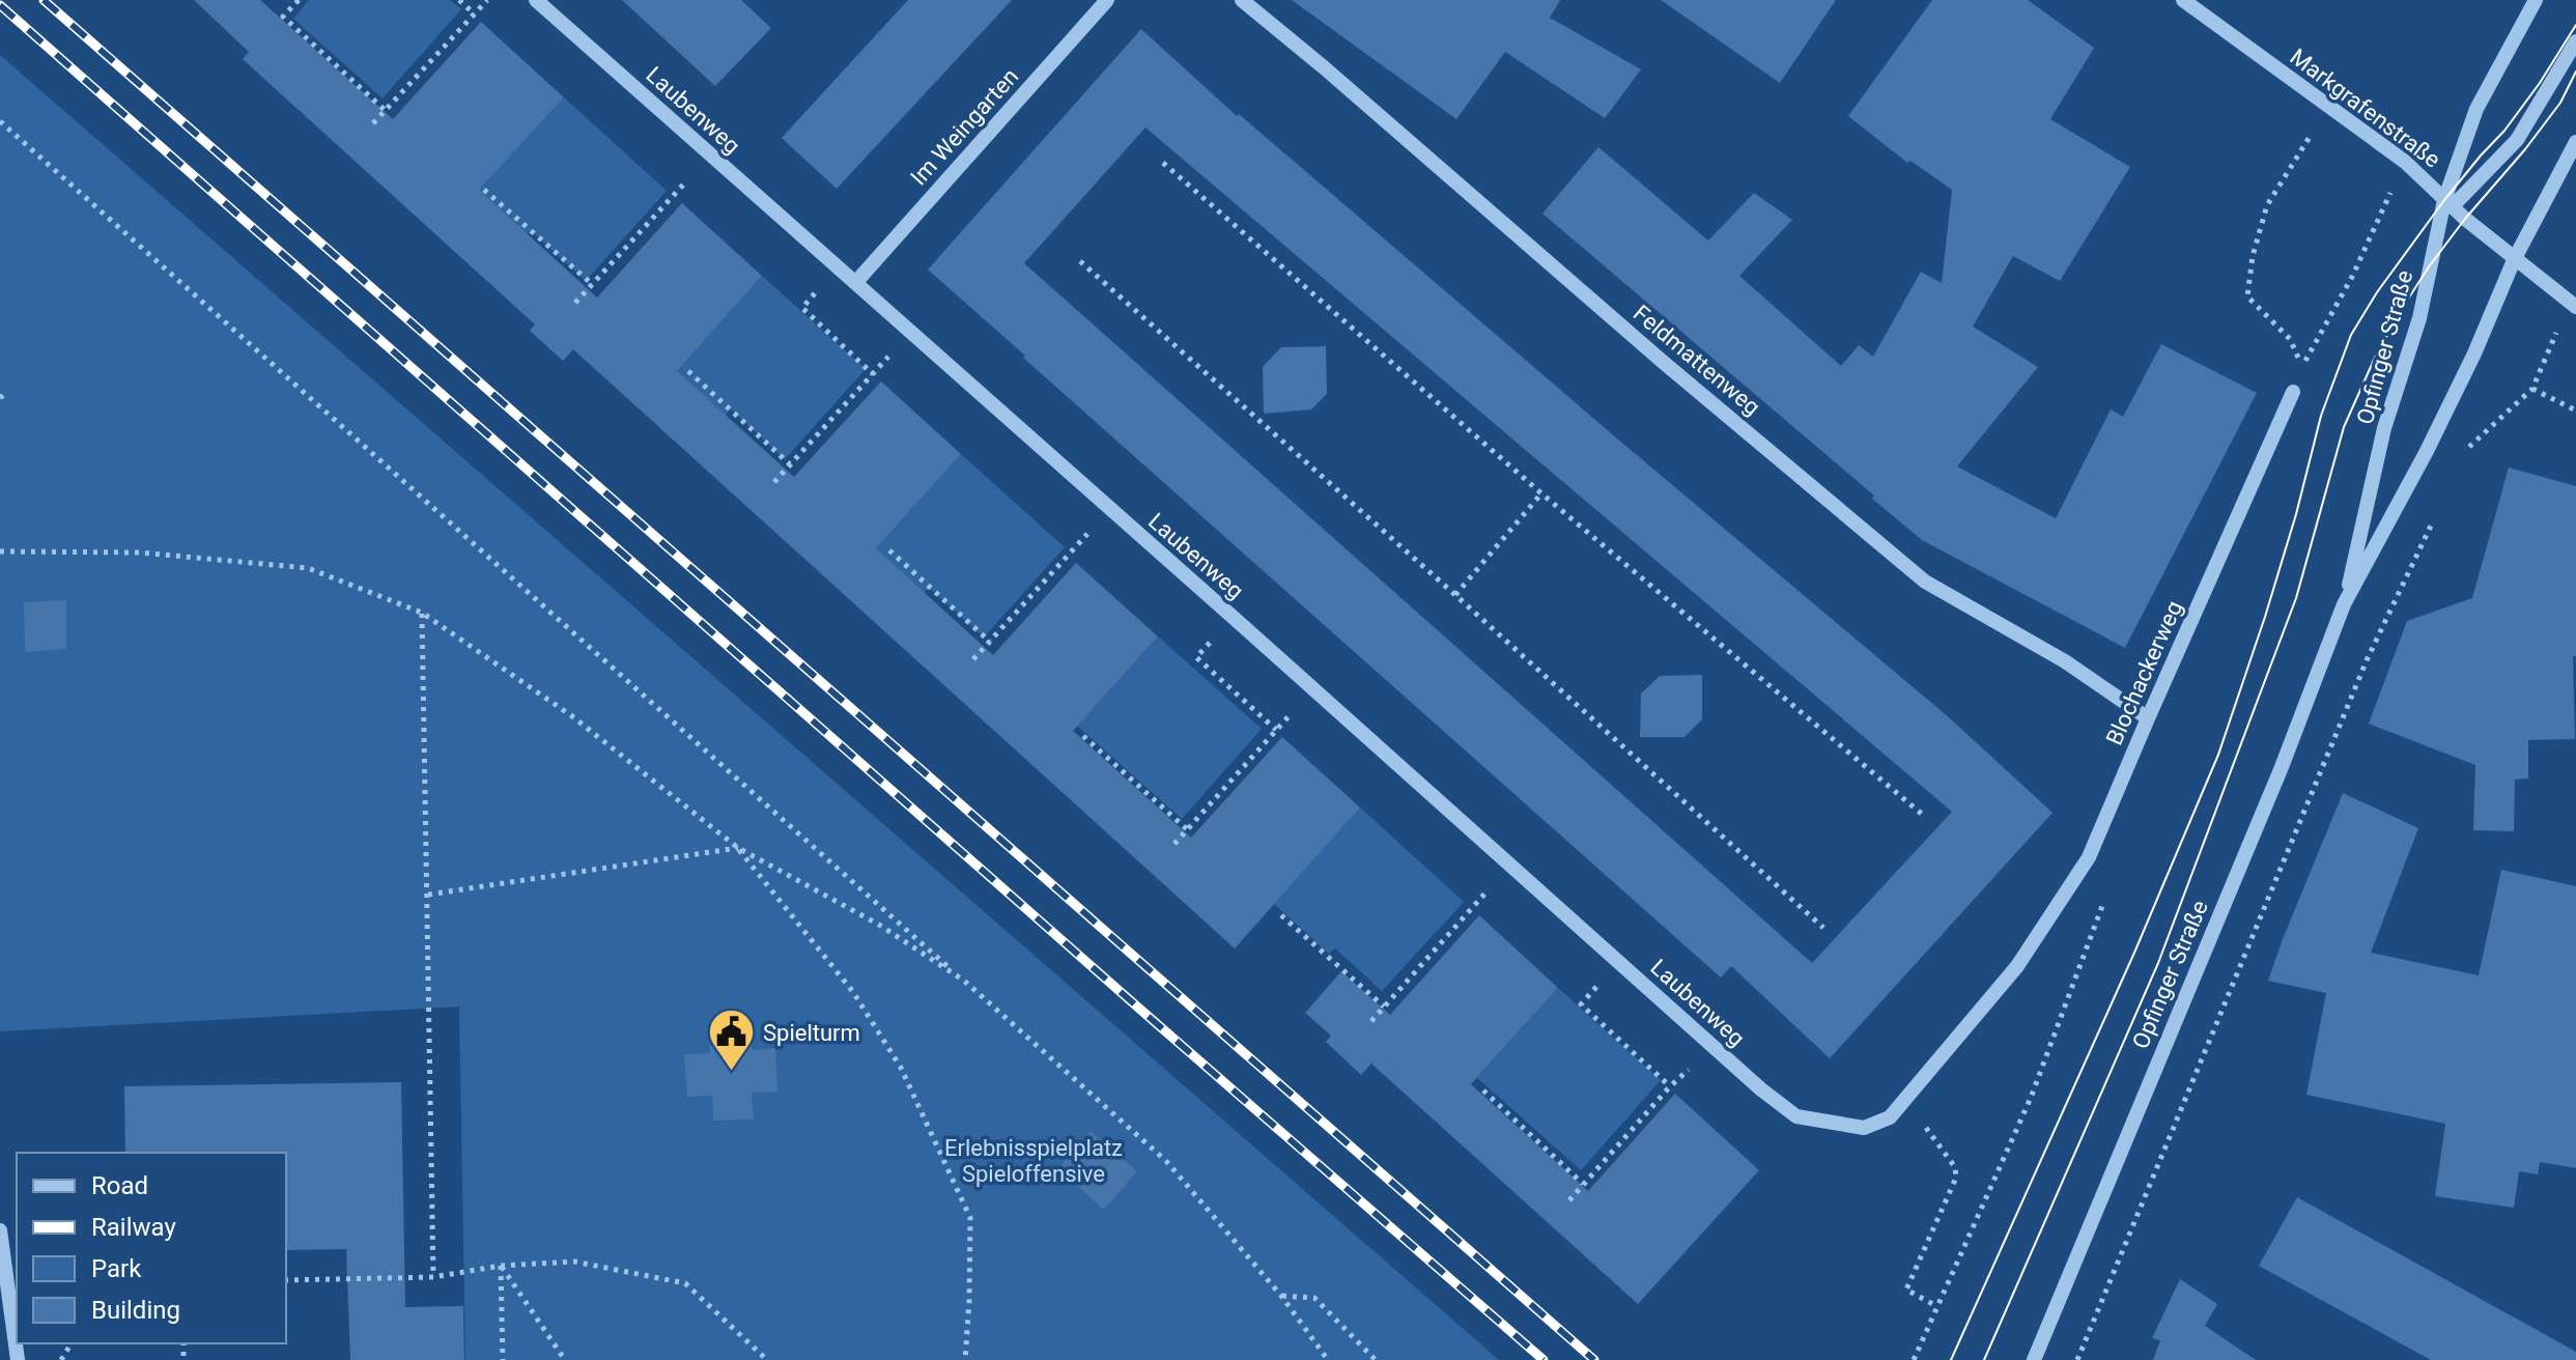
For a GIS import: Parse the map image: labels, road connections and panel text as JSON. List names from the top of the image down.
{
  "streets": {
    "street": [
      "Markgrafenstraße",
      "Laubenweg",
      "Im Weingarten",
      "Opfinger Straße",
      "Feldmattenweg",
      "Blochackerweg"
    ]
  },
  "crossings": [
    ["Markgrafenstraße", "Opfinger Straße"],
    ["Laubenweg", "Im Weingarten"],
    ["Laubenweg", "Blochackerweg"],
    ["Feldmattenweg", "Blochackerweg"]
  ],
  "parks": ["Erlebnisspielplatz Spieloffensive"],
  "places": {
    "public building": ["Spielturm"]
  },
  "legend": [
    "Road",
    "Railway",
    "Park",
    "Building"
  ]
}
